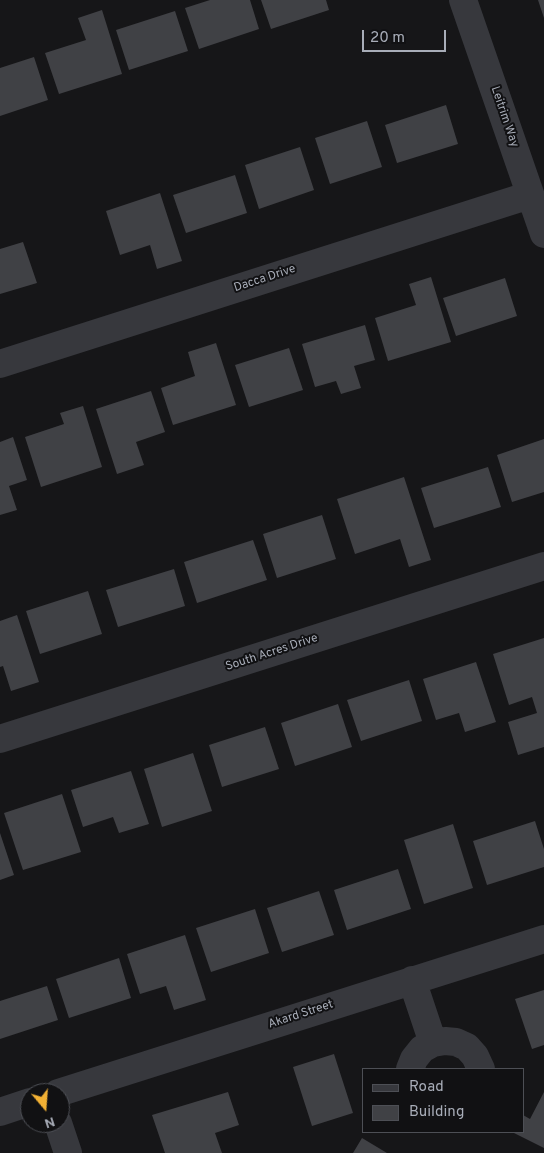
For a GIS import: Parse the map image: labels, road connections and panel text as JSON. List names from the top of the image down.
{
  "streets": {
    "street": [
      "Leitrim Way",
      "Dacca Drive",
      "South Acres Drive",
      "Akard Street"
    ]
  },
  "crossings": [
    ["Leitrim Way", "Dacca Drive"]
  ],
  "legend": ["Road", "Building"],
  "scale_bar": "20 m",
  "north": "bottom"
}
